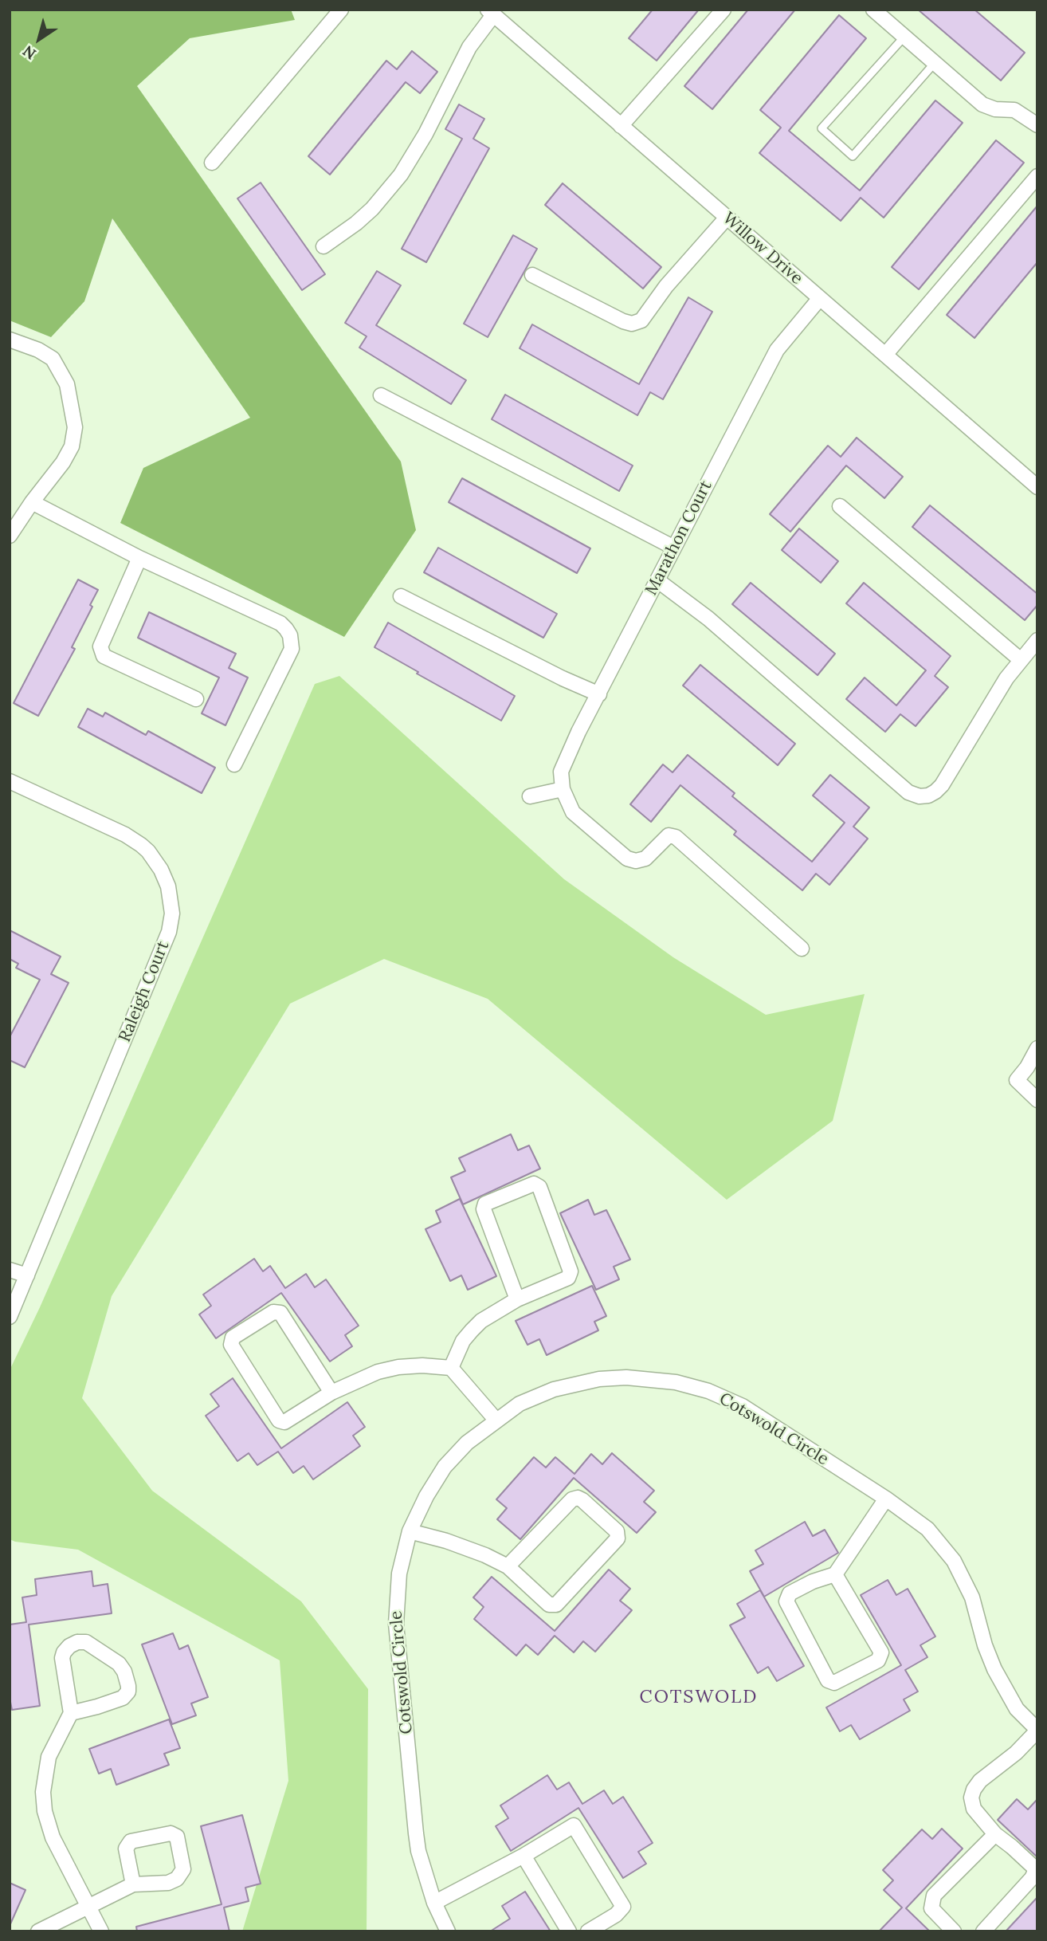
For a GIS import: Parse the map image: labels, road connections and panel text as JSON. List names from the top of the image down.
{
  "streets": {
    "street": [
      "Willow Drive",
      "Marathon Court",
      "Raleigh Court",
      "Cotswold Circle"
    ]
  },
  "crossings": [
    ["Willow Drive", "Marathon Court"]
  ],
  "districts": ["COTSWOLD"],
  "north": "bottom left"
}
